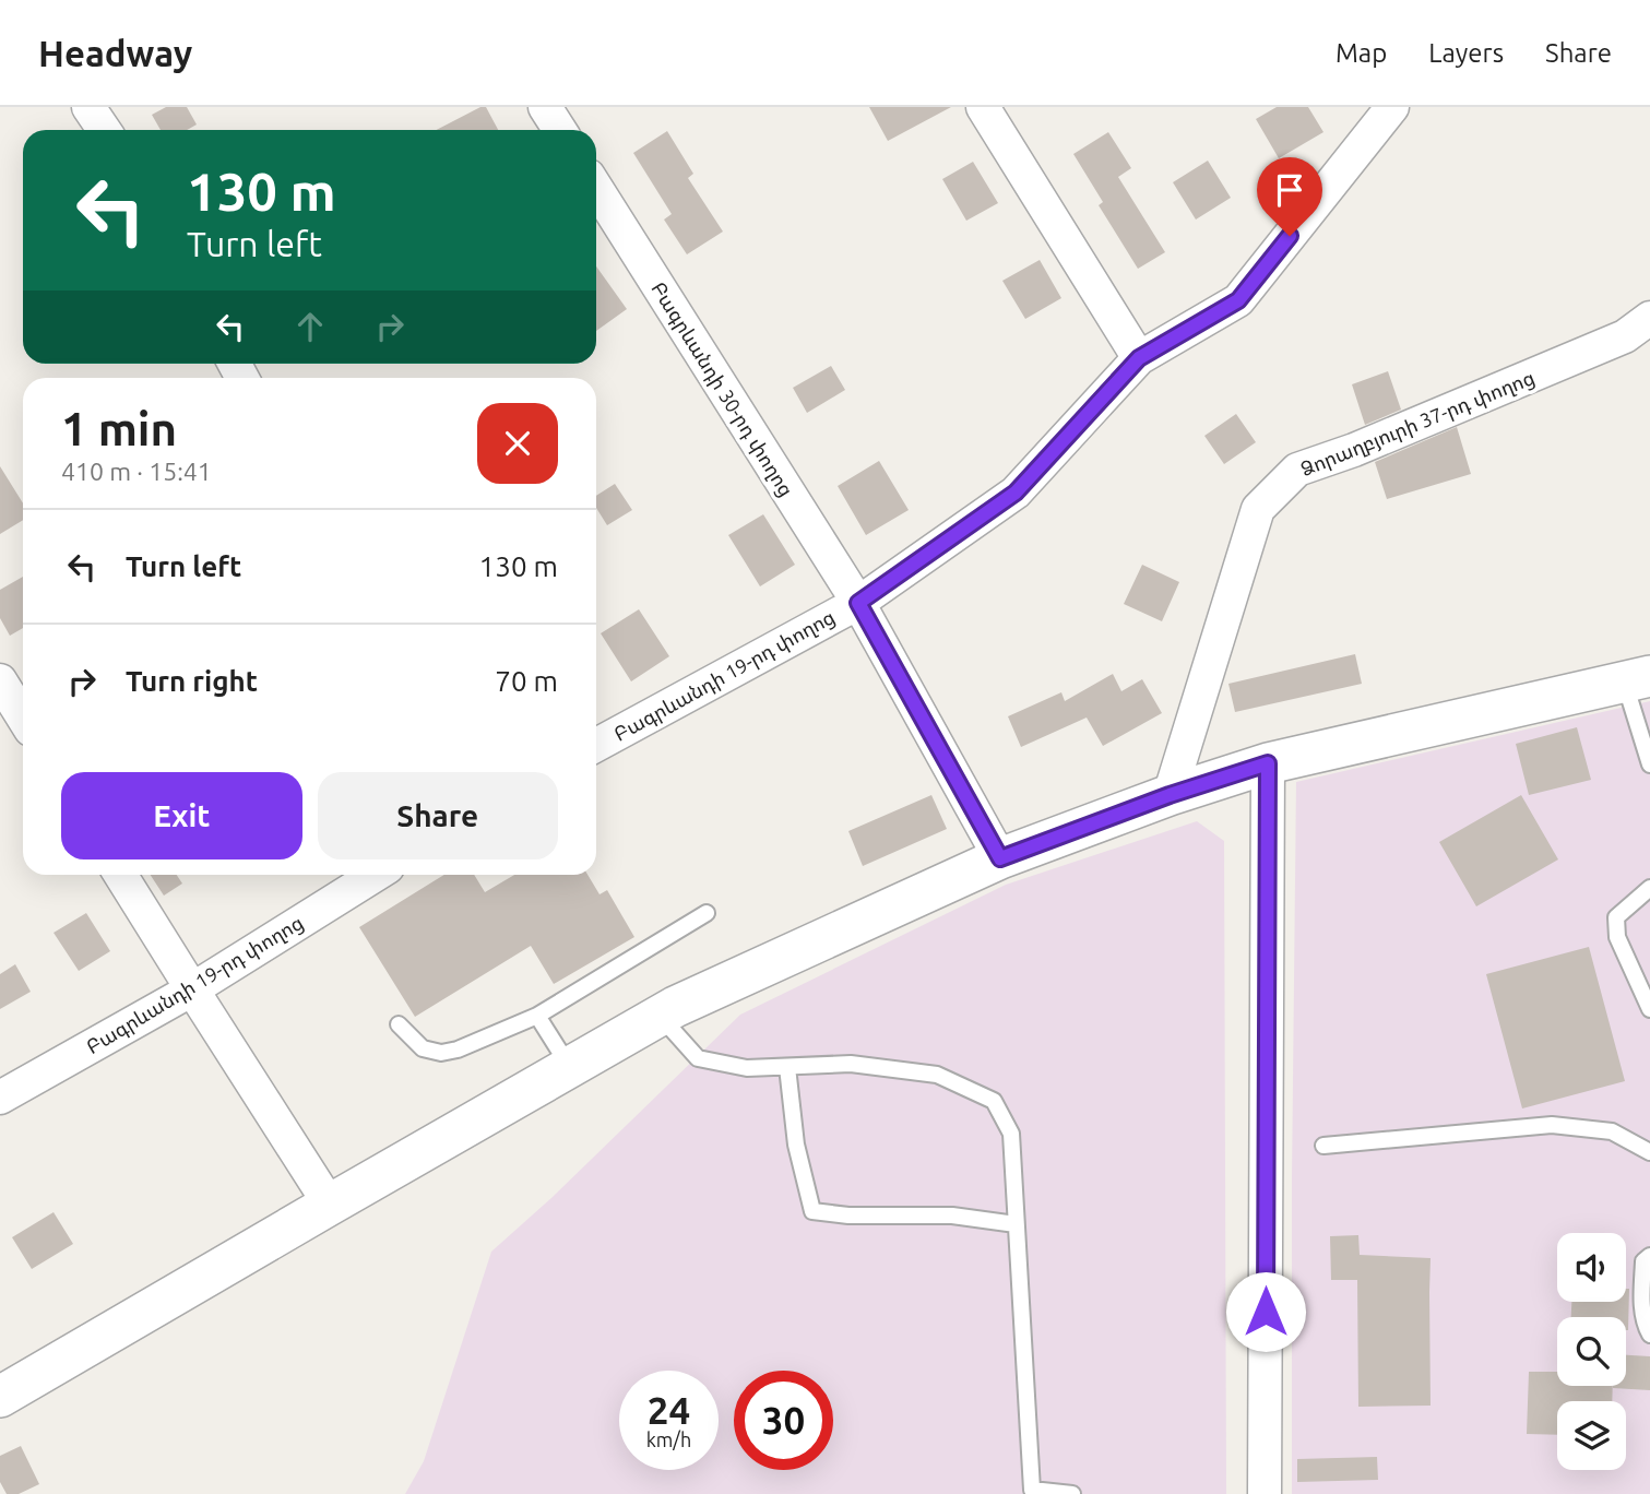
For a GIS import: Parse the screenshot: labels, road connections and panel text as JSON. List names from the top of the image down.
{
  "streets": {
    "street": ["Բագրևանդի 30-րդ փողոց", "Ձորաղբյուրի 37-րդ փողոց", "Բագրևանդի 19-րդ փողոց"]
  },
  "crossings": [
    ["Բագրևանդի 30-րդ փողոց", "Բագրևանդի 19-րդ փողոց"]
  ],
  "page": {
    "header": "Headway",
    "nav": ["Map", "Layers", "Share"],
    "turn": ["130 m", "Turn left"],
    "heading": ["1 min", "410 m · 15:41"],
    "list": [
      {
        "name": "Turn left",
        "value": "130 m"
      },
      {
        "name": "Turn right",
        "value": "70 m"
      }
    ],
    "buttons": ["Exit", "Share"],
    "speed": "24 km/h",
    "limit": "30"
  }
}
